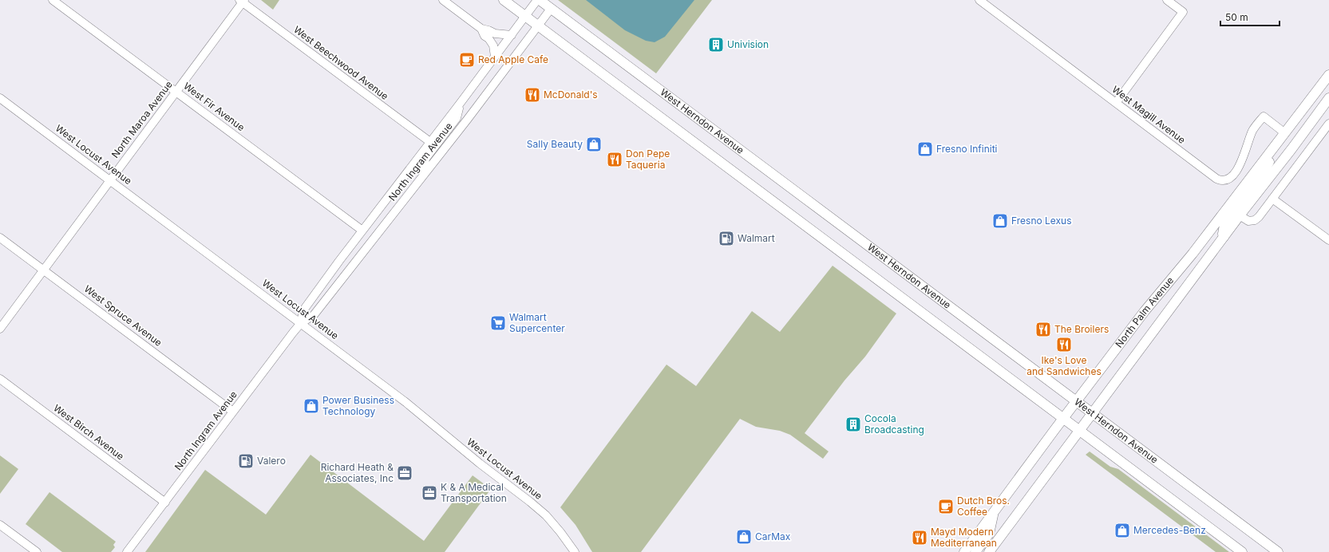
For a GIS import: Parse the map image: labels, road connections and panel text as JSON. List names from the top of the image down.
{
  "streets": {
    "main road": ["West Herndon Avenue", "North Palm Avenue"],
    "street": [
      "West Beechwood Avenue",
      "West Fir Avenue",
      "West Magill Avenue",
      "North Maroa Avenue",
      "West Locust Avenue",
      "North Ingram Avenue",
      "West Spruce Avenue",
      "West Birch Avenue"
    ]
  },
  "crossings": [
    ["West Beechwood Avenue", "North Maroa Avenue"],
    ["West Beechwood Avenue", "North Ingram Avenue"],
    ["West Fir Avenue", "North Maroa Avenue"],
    ["West Fir Avenue", "North Ingram Avenue"],
    ["West Magill Avenue", "North Palm Avenue"],
    ["North Maroa Avenue", "West Locust Avenue"],
    ["North Maroa Avenue", "West Spruce Avenue"],
    ["West Herndon Avenue", "North Ingram Avenue"],
    ["West Herndon Avenue", "North Palm Avenue"],
    ["West Locust Avenue", "North Ingram Avenue"],
    ["North Ingram Avenue", "West Spruce Avenue"],
    ["North Ingram Avenue", "West Birch Avenue"]
  ],
  "places": {
    "building": ["Univision", "Cocola Broadcasting"],
    "cafe": ["Red Apple Cafe", "Dutch Bros. Coffee"],
    "restaurant": [
      "McDonald's",
      "Don Pepe Taqueria",
      "The Broilers",
      "Ike's Love and Sandwiches",
      "Mayd Modern Mediterranean"
    ],
    "shop": [
      "Sally Beauty",
      "Fresno Infiniti",
      "Fresno Lexus",
      "Power Business Technology",
      "Mercedes-Benz",
      "CarMax"
    ],
    "fuel station": ["Walmart", "Valero"],
    "supermarket": ["Walmart Supercenter"],
    "office": ["Richard Heath & Associates, Inc", "K & A Medical Transportation"]
  },
  "scale_bar": "50 m"
}
